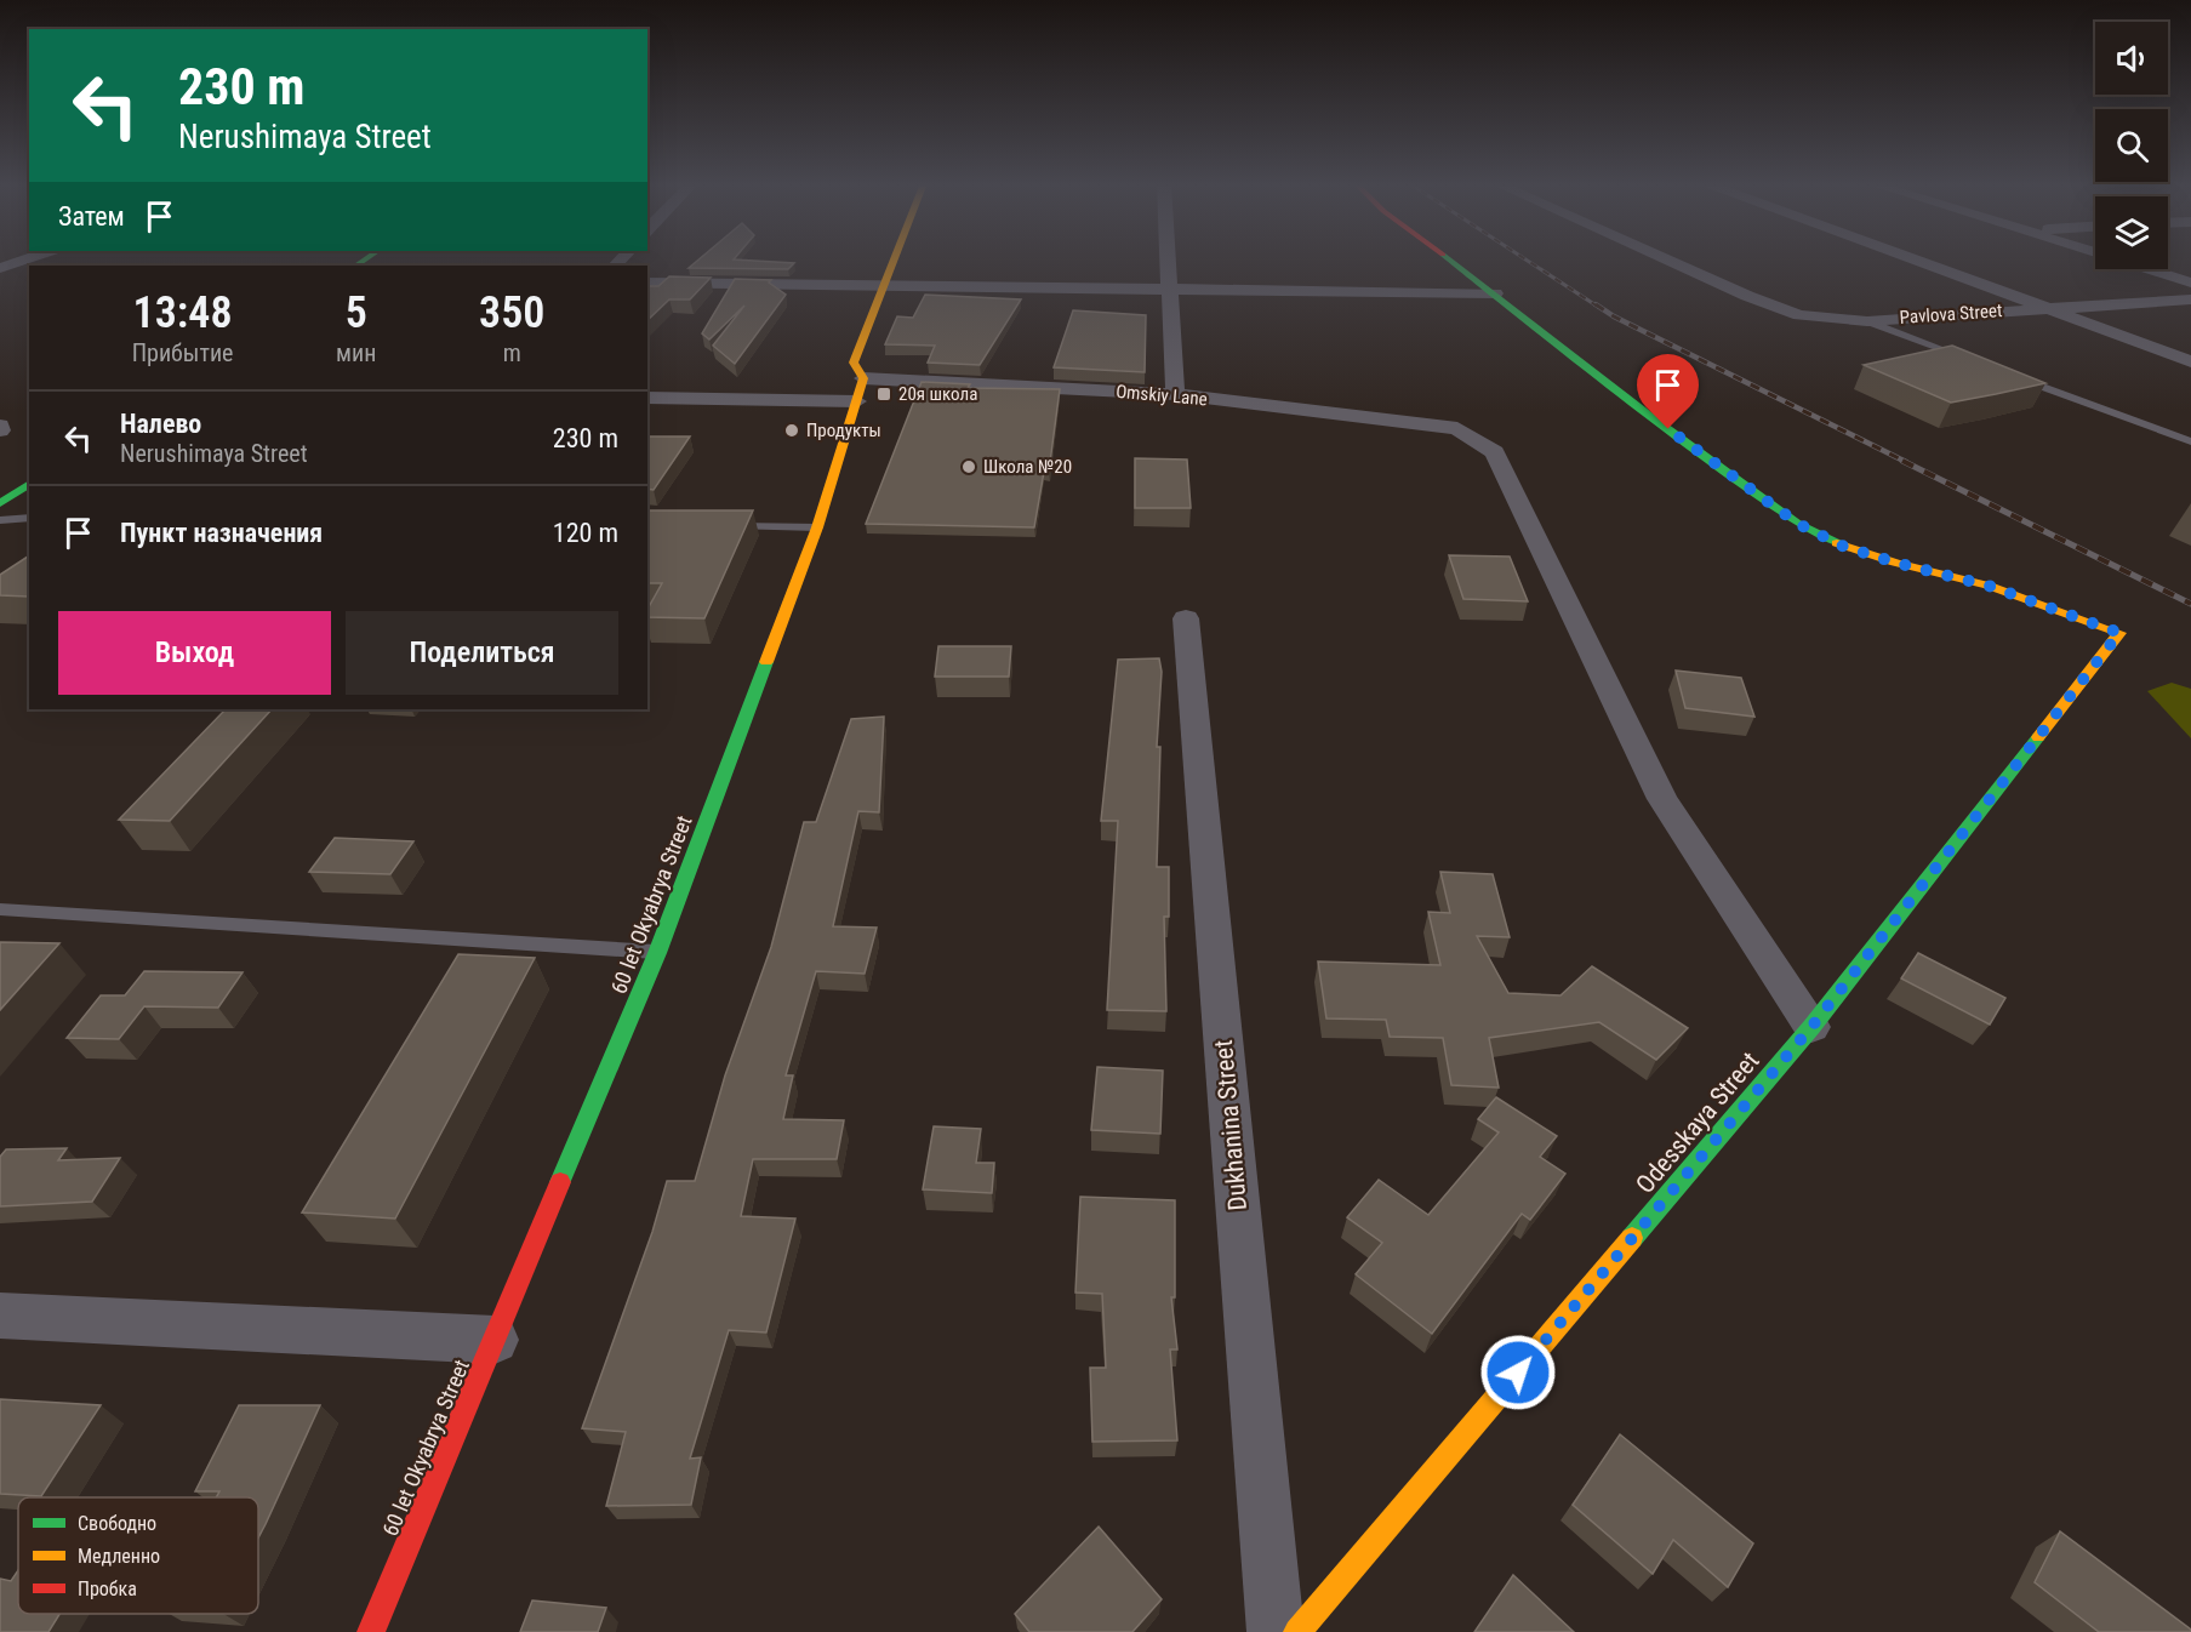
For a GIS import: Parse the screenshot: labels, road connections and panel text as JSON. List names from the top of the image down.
{
  "streets": {
    "street": [
      "Pavlova Street",
      "Omskiy Lane",
      "60 let Okyabrya Street",
      "Odesskaya Street",
      "Dukhanina Street"
    ]
  },
  "crossings": [
    ["Omskiy Lane", "60 let Okyabrya Street"],
    ["Omskiy Lane", "Odesskaya Street"]
  ],
  "places": {
    "transit": ["20я школа"],
    "other": ["Продукты", "Школа №20"]
  },
  "legend": ["Свободно", "Медленно", "Пробка"],
  "page": {
    "turn": ["230 m", "Nerushimaya Street"],
    "then": "Затем",
    "eta": [
      "13:48",
      "Прибытие",
      "5",
      "мин",
      "350",
      "m"
    ],
    "list": [
      {
        "name": "Налево",
        "note": "Nerushimaya Street",
        "value": "230 m"
      },
      {
        "name": "Пункт назначения",
        "value": "120 m"
      }
    ],
    "buttons": ["Выход", "Поделиться"]
  }
}
